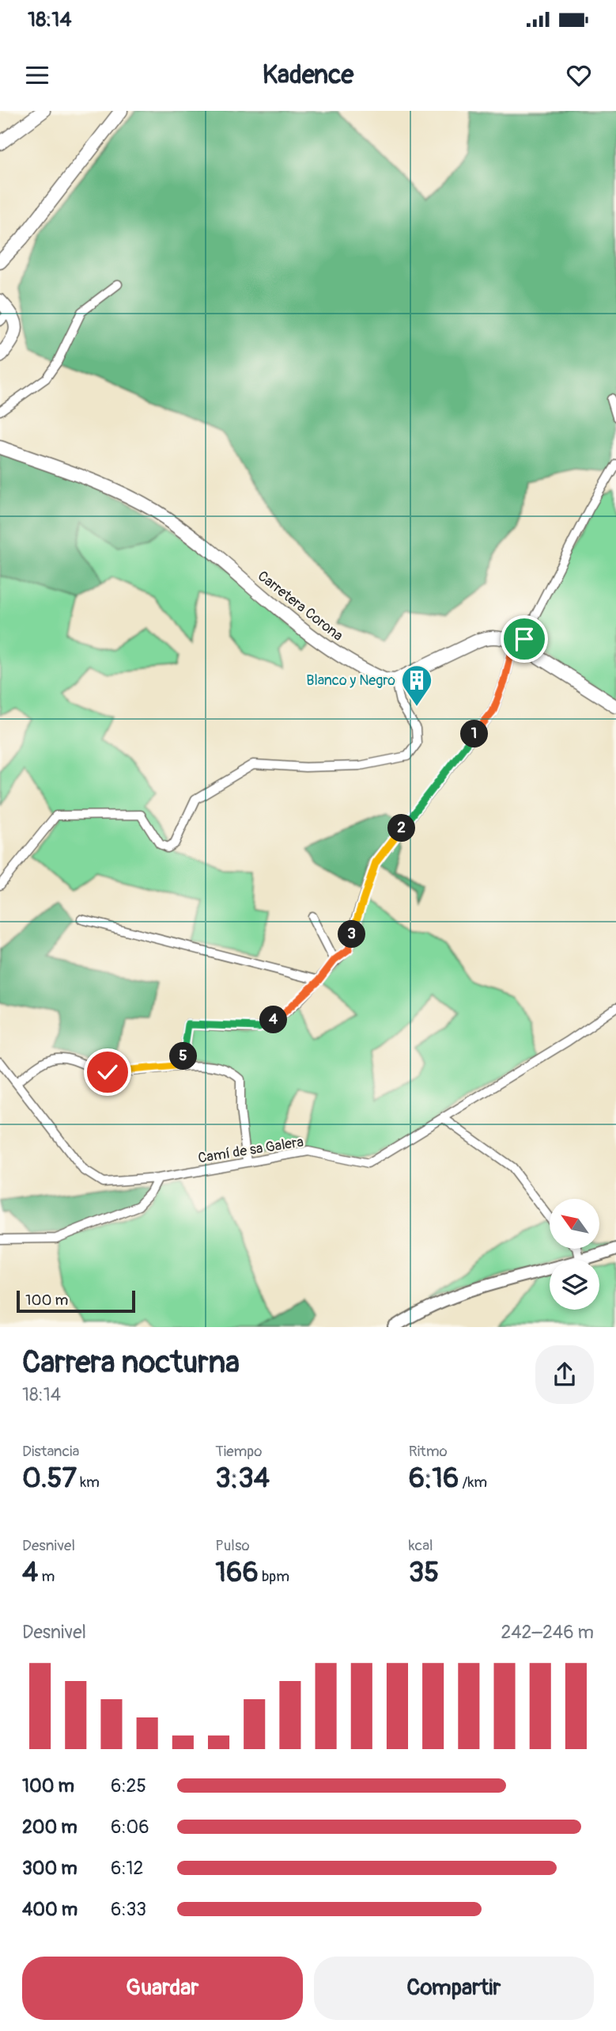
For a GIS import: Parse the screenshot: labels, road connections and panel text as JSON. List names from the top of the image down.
{
  "streets": {
    "main road": ["Carretera Corona"],
    "street": ["Camí de sa Galera"]
  },
  "places": {
    "building": ["Blanco y Negro"]
  },
  "scale_bar": "100 m",
  "north": "top left",
  "page": {
    "status": "18:14",
    "header": "Kadence",
    "pins": [
      "1",
      "2",
      "3",
      "4",
      "5"
    ],
    "scale": "100 m",
    "heading": ["Carrera nocturna", "18:14"],
    "stats": [
      ["Distancia", "0.57 km"],
      ["Tiempo", "3:34"],
      ["Ritmo", "6:16 /km"],
      ["Desnivel", "4 m"],
      ["Pulso", "166 bpm"],
      ["kcal", "35"]
    ],
    "chart": ["Desnivel", "242–246 m"],
    "list": [
      {
        "name": "100 m",
        "note": "6:25"
      },
      {
        "name": "200 m",
        "note": "6:06"
      },
      {
        "name": "300 m",
        "note": "6:12"
      },
      {
        "name": "400 m",
        "note": "6:33"
      }
    ],
    "buttons": ["Guardar", "Compartir"]
  }
}
